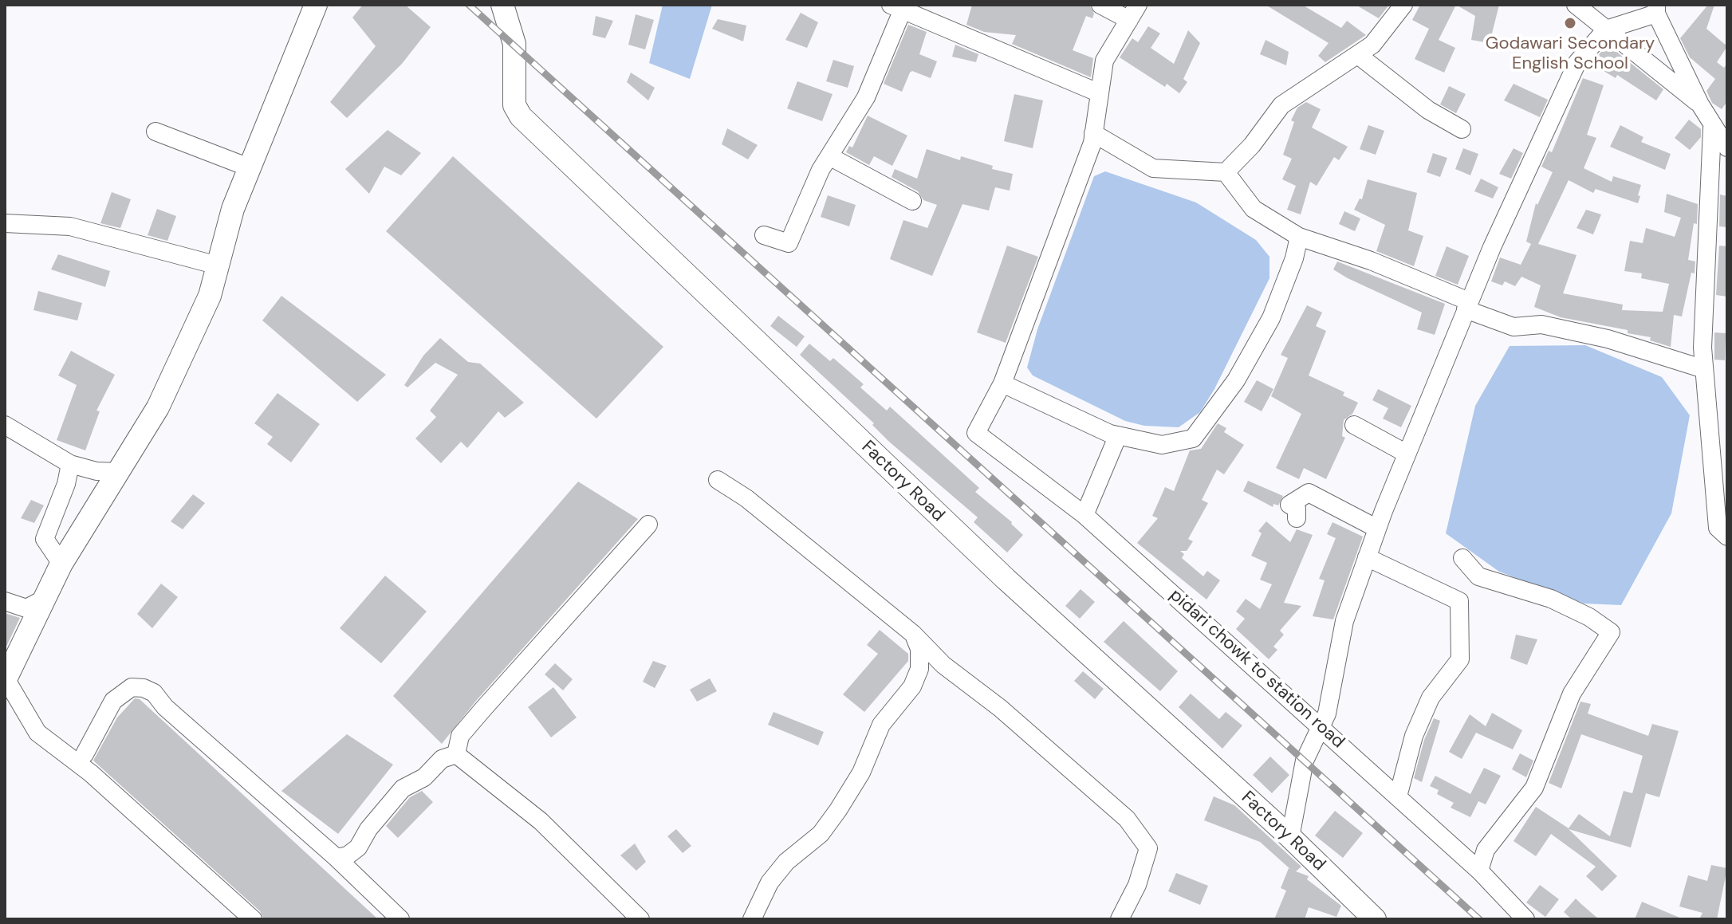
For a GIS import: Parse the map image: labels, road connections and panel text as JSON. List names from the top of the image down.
{
  "streets": {
    "main road": ["Factory Road"],
    "street": ["pidari chowk to station road"]
  },
  "places": ["Godawari Secondary English School"]
}
